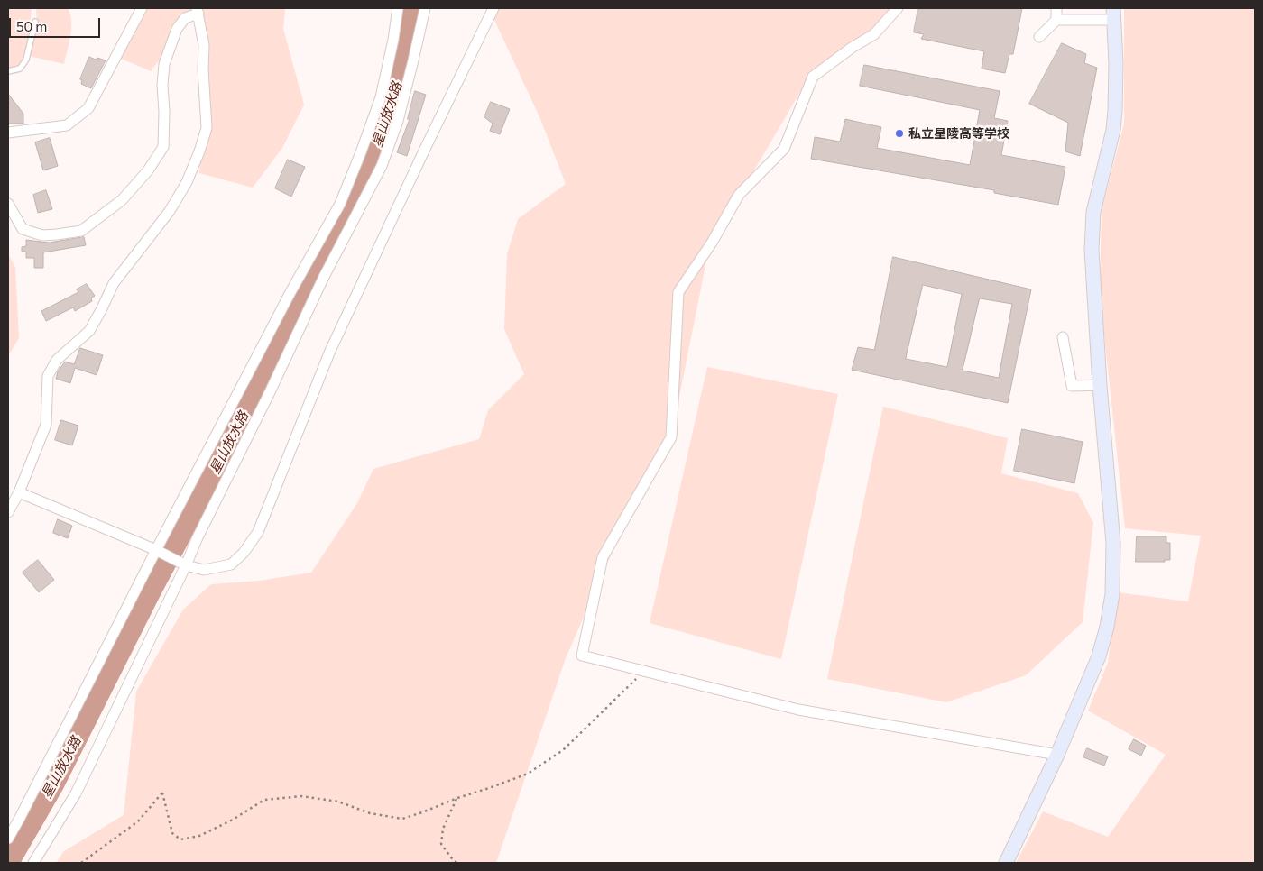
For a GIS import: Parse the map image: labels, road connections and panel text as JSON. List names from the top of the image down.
{
  "water": ["星山放水路"],
  "places": ["私立星陵高等学校"],
  "scale_bar": "50 m"
}
